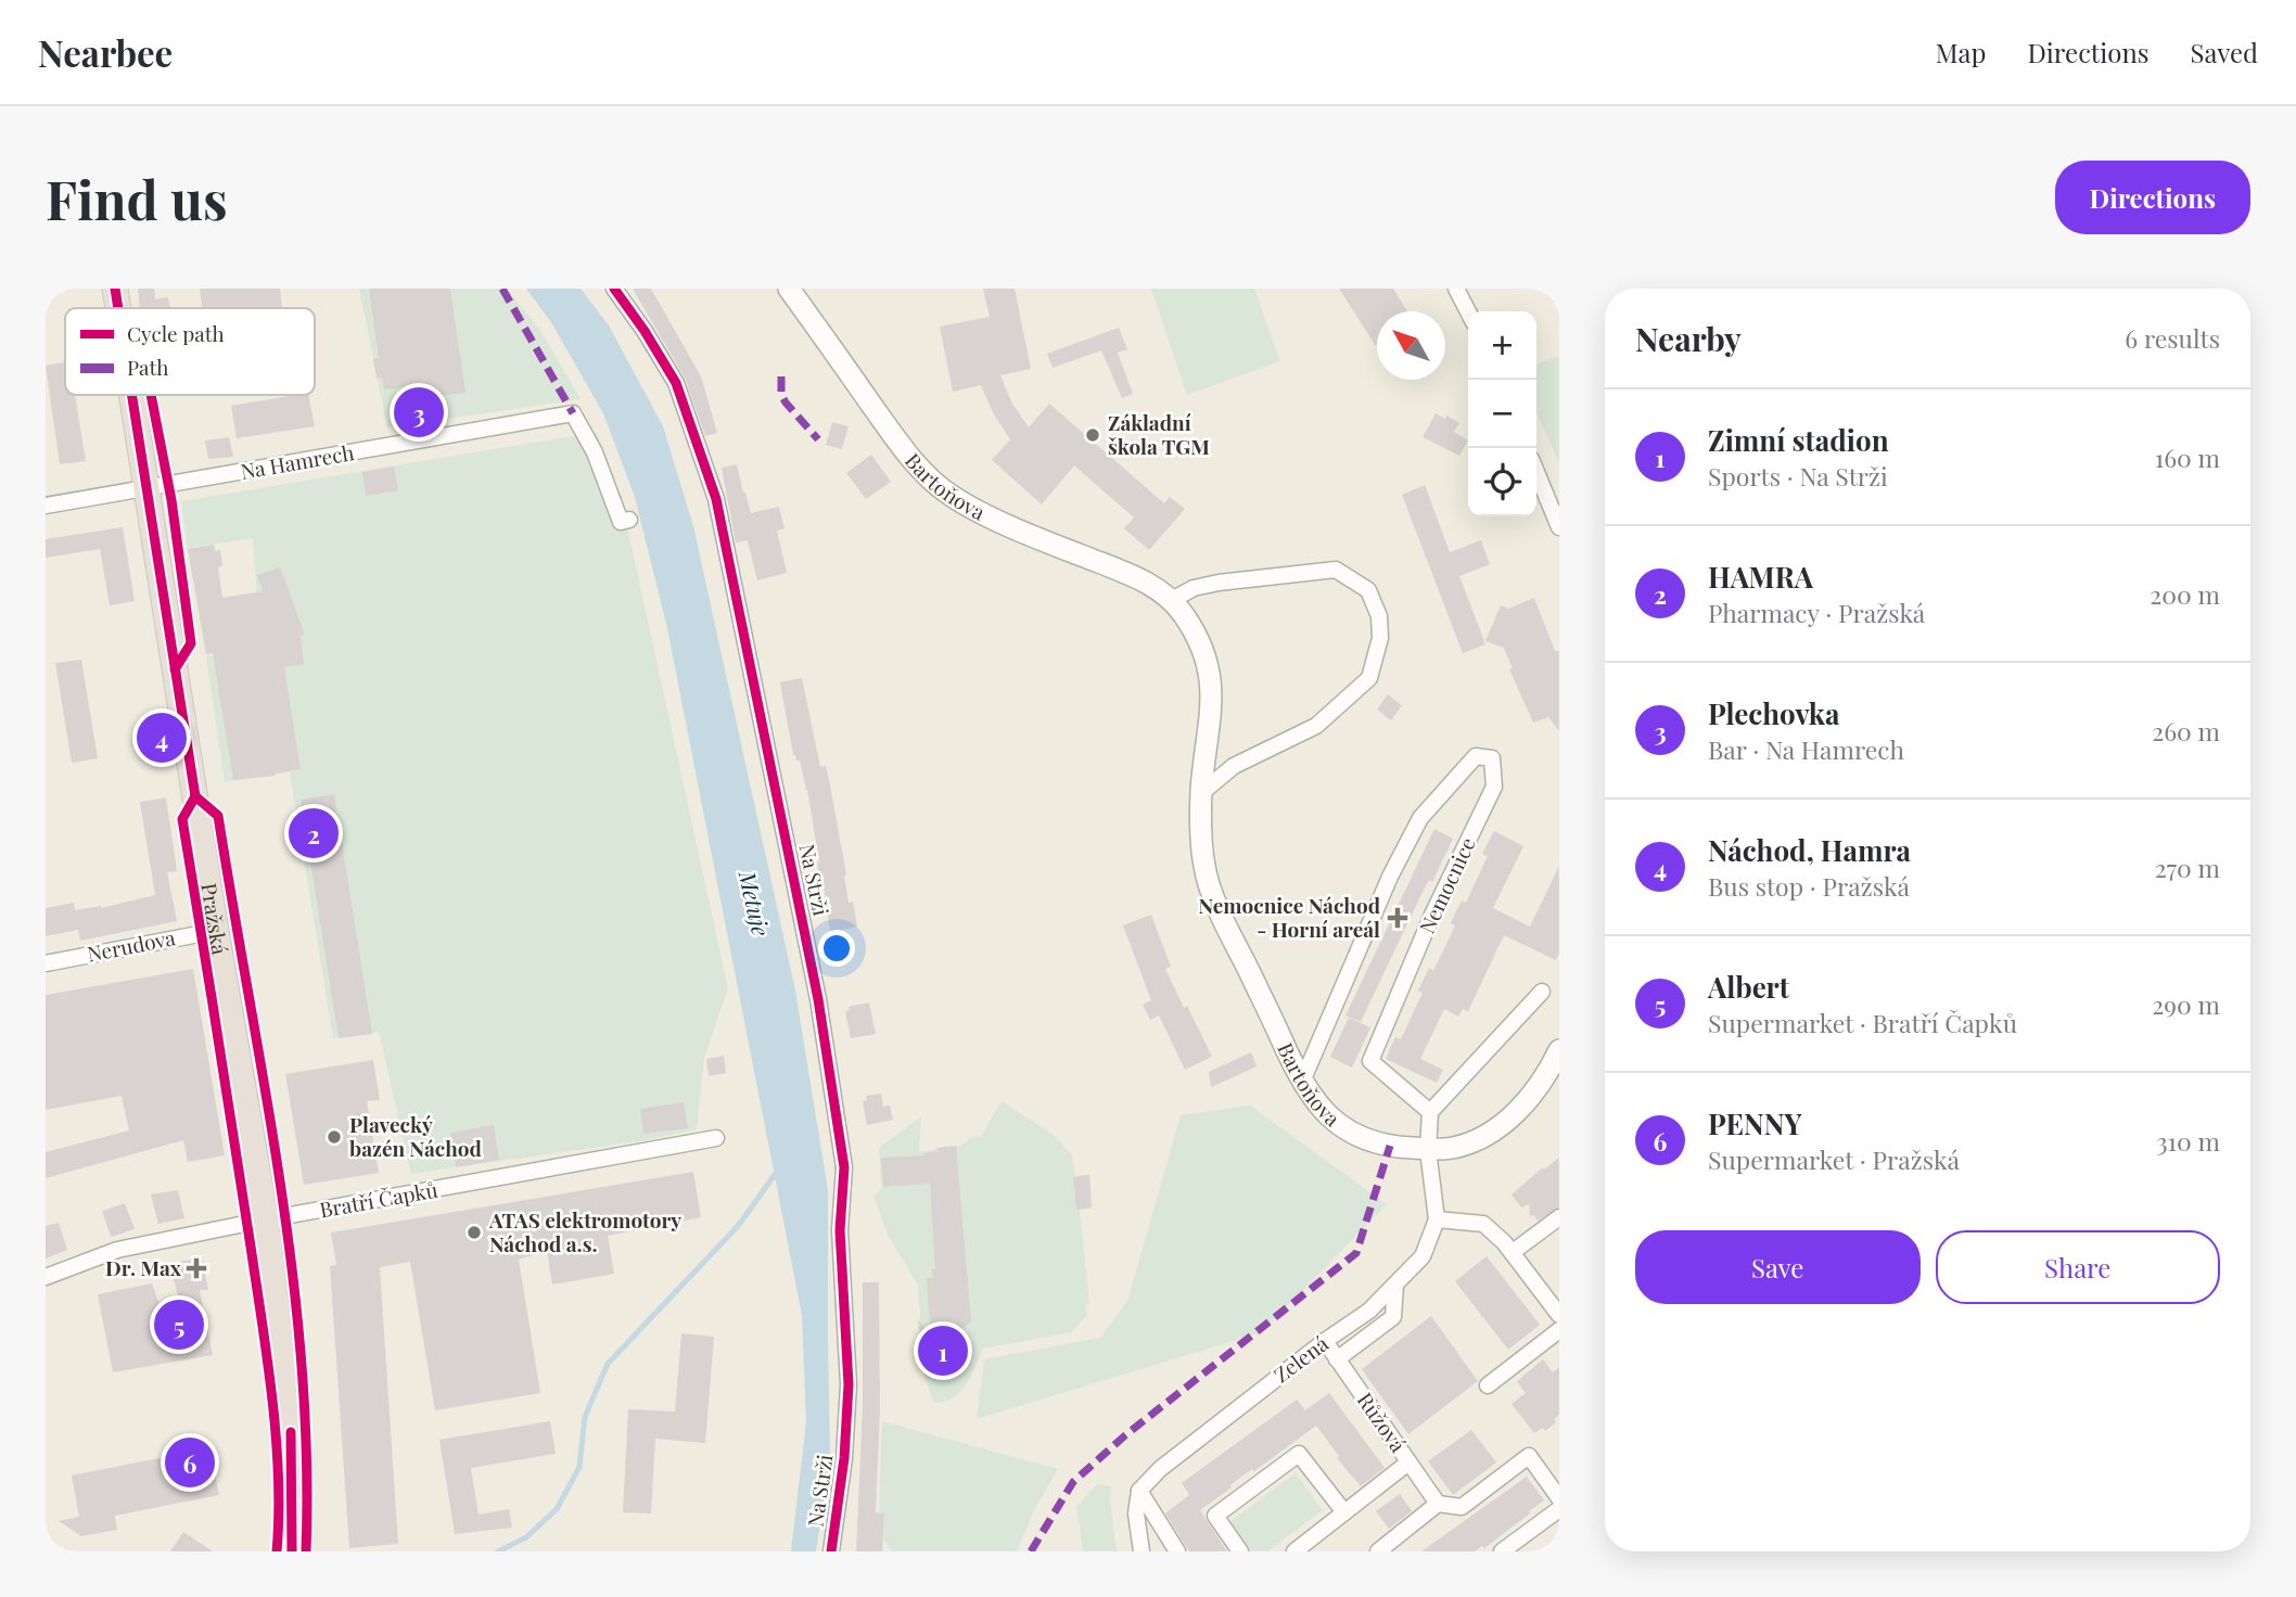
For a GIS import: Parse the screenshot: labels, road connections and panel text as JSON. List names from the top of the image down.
{
  "streets": {
    "main road": ["Pražská"],
    "street": [
      "Na Hamrech",
      "Bartoňova",
      "Na Strži",
      "Nemocnice",
      "Nerudova",
      "Bratří Čapků",
      "Zelená",
      "Růžová"
    ]
  },
  "crossings": [
    ["Na Hamrech", "Pražská"],
    ["Bartoňova", "Nemocnice"],
    ["Bartoňova", "Zelená"],
    ["Nemocnice", "Zelená"],
    ["Pražská", "Nerudova"],
    ["Pražská", "Bratří Čapků"],
    ["Zelená", "Růžová"]
  ],
  "water": ["Metuje"],
  "places": {
    "other": ["Základní škola TGM", "Plavecký bazén Náchod", "ATAS elektromotory Náchod a.s."],
    "health": ["Nemocnice Náchod - Horní areál", "Dr. Max"]
  },
  "legend": ["Cycle path", "Path"],
  "north": "top left",
  "page": {
    "header": "Nearbee",
    "nav": ["Map", "Directions", "Saved"],
    "buttons": [
      "Directions",
      ["Save", "Share"]
    ],
    "title": "Find us",
    "heading": ["Nearby", "6 results"],
    "map_buttons": ["+", "−"],
    "pins": [
      "3",
      "4",
      "2",
      "5",
      "1",
      "6"
    ],
    "list": [
      {
        "mark": "1",
        "name": "Zimní stadion",
        "note": "Sports · Na Strži",
        "value": "160 m"
      },
      {
        "mark": "2",
        "name": "HAMRA",
        "note": "Pharmacy · Pražská",
        "value": "200 m"
      },
      {
        "mark": "3",
        "name": "Plechovka",
        "note": "Bar · Na Hamrech",
        "value": "260 m"
      },
      {
        "mark": "4",
        "name": "Náchod, Hamra",
        "note": "Bus stop · Pražská",
        "value": "270 m"
      },
      {
        "mark": "5",
        "name": "Albert",
        "note": "Supermarket · Bratří Čapků",
        "value": "290 m"
      },
      {
        "mark": "6",
        "name": "PENNY",
        "note": "Supermarket · Pražská",
        "value": "310 m"
      }
    ]
  }
}
